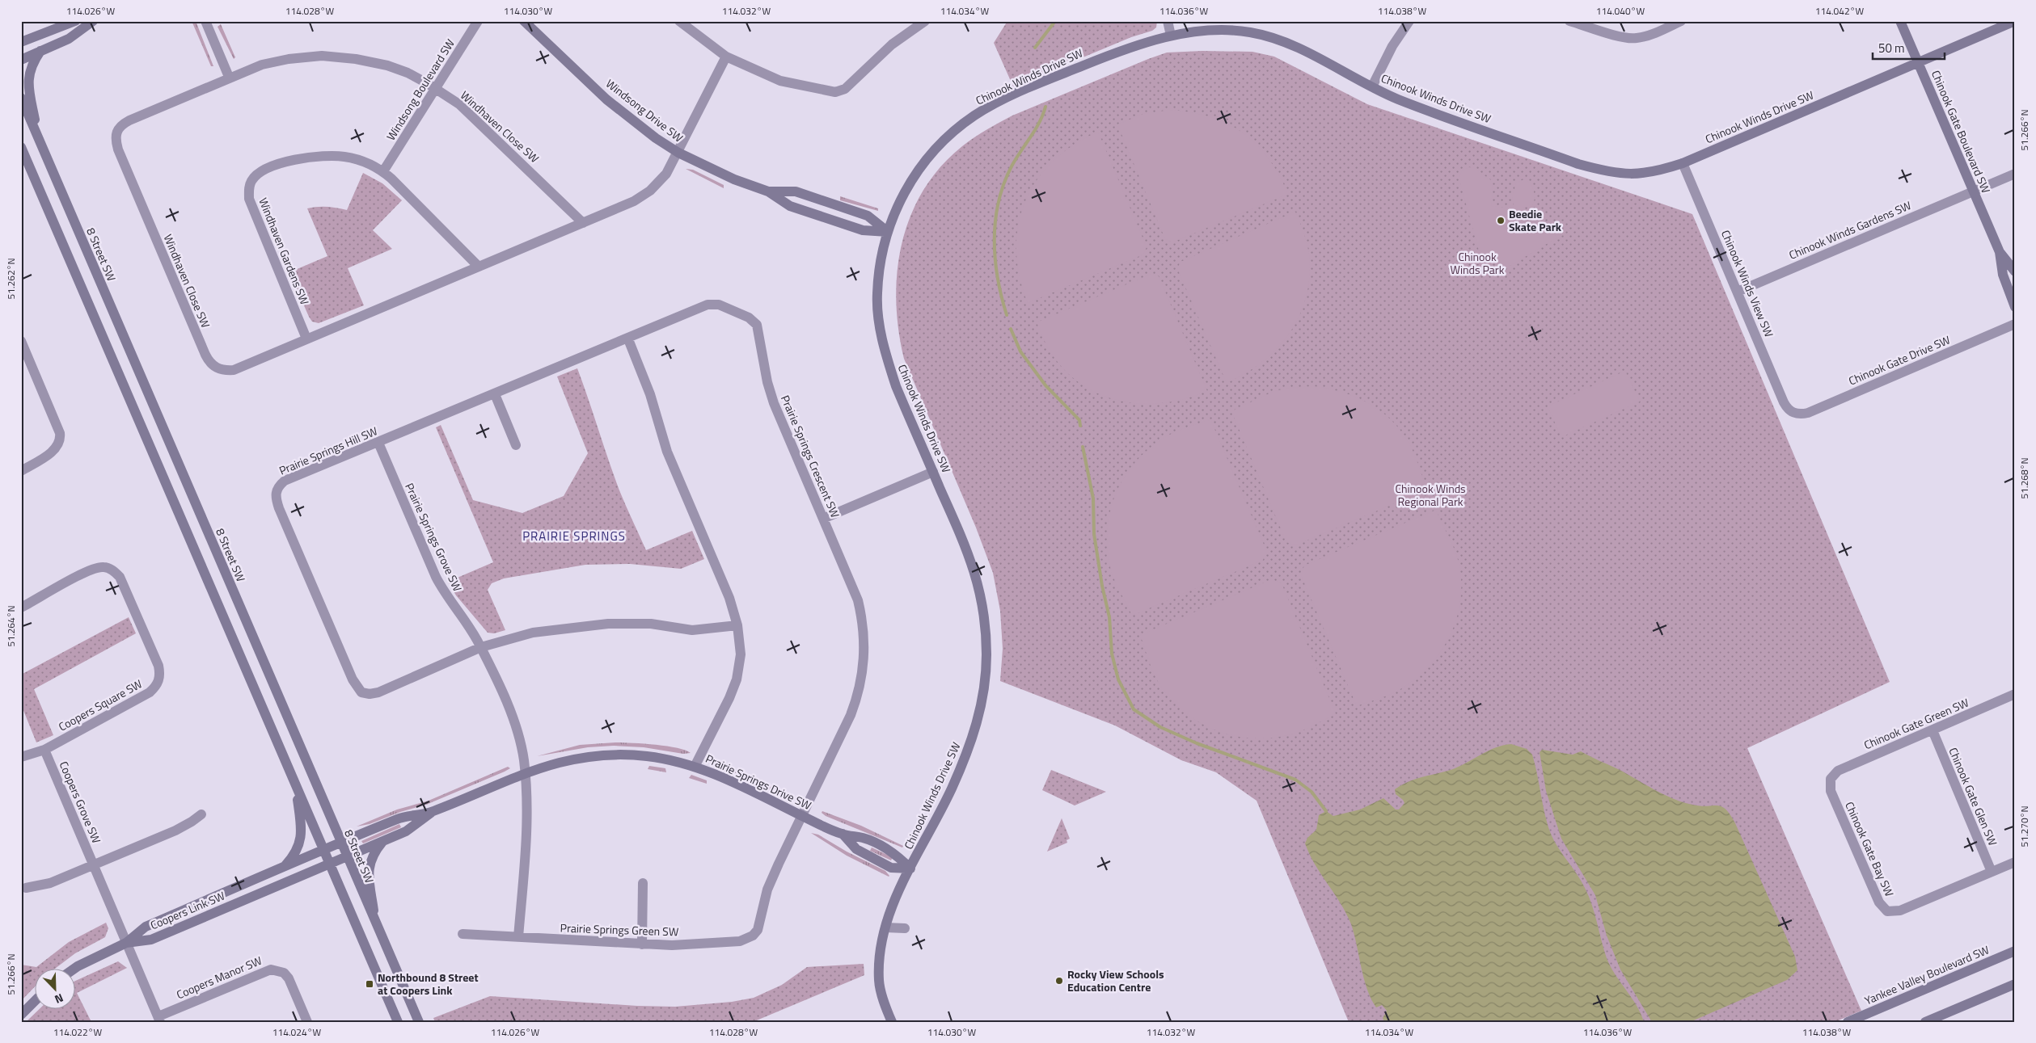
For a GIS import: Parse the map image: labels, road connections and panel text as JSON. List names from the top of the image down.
{
  "streets": {
    "street": [
      "Chinook Winds Drive SW",
      "Windsong Boulevard SW",
      "Windsong Drive SW",
      "Windhaven Close SW",
      "Chinook Gate Boulevard SW",
      "Chinook Winds Gardens SW",
      "Windhaven Gardens SW",
      "8 Street SW",
      "Chinook Winds View SW",
      "Chinook Gate Drive SW",
      "Prairie Springs Hill SW",
      "Prairie Springs Crescent SW",
      "Prairie Springs Grove SW",
      "Coopers Square SW",
      "Chinook Gate Green SW",
      "Prairie Springs Drive SW",
      "Chinook Gate Glen SW",
      "Coopers Grove SW",
      "Chinook Gate Bay SW",
      "Coopers Link SW",
      "Prairie Springs Green SW",
      "Yankee Valley Boulevard SW",
      "Coopers Manor SW"
    ]
  },
  "crossings": [
    ["Chinook Winds Drive SW", "Windsong Drive SW"],
    ["Chinook Winds Drive SW", "Chinook Gate Boulevard SW"],
    ["Chinook Winds Drive SW", "Chinook Winds View SW"],
    ["Chinook Winds Drive SW", "Prairie Springs Drive SW"],
    ["Windsong Boulevard SW", "Windhaven Close SW"],
    ["Windsong Boulevard SW", "Windhaven Gardens SW"],
    ["Windsong Drive SW", "Windhaven Close SW"],
    ["Windhaven Close SW", "Windhaven Gardens SW"],
    ["Chinook Gate Boulevard SW", "Chinook Winds Gardens SW"],
    ["Chinook Winds Gardens SW", "Chinook Winds View SW"],
    ["8 Street SW", "Prairie Springs Drive SW"],
    ["8 Street SW", "Coopers Link SW"],
    ["Chinook Winds View SW", "Chinook Gate Drive SW"],
    ["Prairie Springs Hill SW", "Prairie Springs Crescent SW"],
    ["Prairie Springs Hill SW", "Prairie Springs Grove SW"],
    ["Prairie Springs Crescent SW", "Prairie Springs Drive SW"],
    ["Prairie Springs Crescent SW", "Prairie Springs Green SW"],
    ["Prairie Springs Grove SW", "Prairie Springs Drive SW"],
    ["Coopers Square SW", "Coopers Grove SW"],
    ["Chinook Gate Green SW", "Chinook Gate Glen SW"],
    ["Chinook Gate Green SW", "Chinook Gate Bay SW"],
    ["Prairie Springs Drive SW", "Coopers Link SW"],
    ["Prairie Springs Drive SW", "Prairie Springs Green SW"],
    ["Chinook Gate Glen SW", "Chinook Gate Bay SW"],
    ["Coopers Grove SW", "Coopers Manor SW"],
    ["Coopers Link SW", "Coopers Manor SW"]
  ],
  "districts": ["PRAIRIE SPRINGS"],
  "parks": ["Chinook Winds Park", "Chinook Winds Regional Park"],
  "places": {
    "other": ["Beedie Skate Park", "Rocky View Schools Education Centre"],
    "transit": ["Northbound 8 Street at Coopers Link"]
  },
  "scale_bar": "50 m",
  "north": "bottom right",
  "coordinates": [
    "114.026°W",
    "114.028°W",
    "114.030°W",
    "114.032°W",
    "114.034°W",
    "114.036°W",
    "114.038°W",
    "114.040°W",
    "114.042°W",
    "51.266°N",
    "51.262°N",
    "51.268°N",
    "51.264°N",
    "51.270°N",
    "114.022°W",
    "114.024°W"
  ]
}
